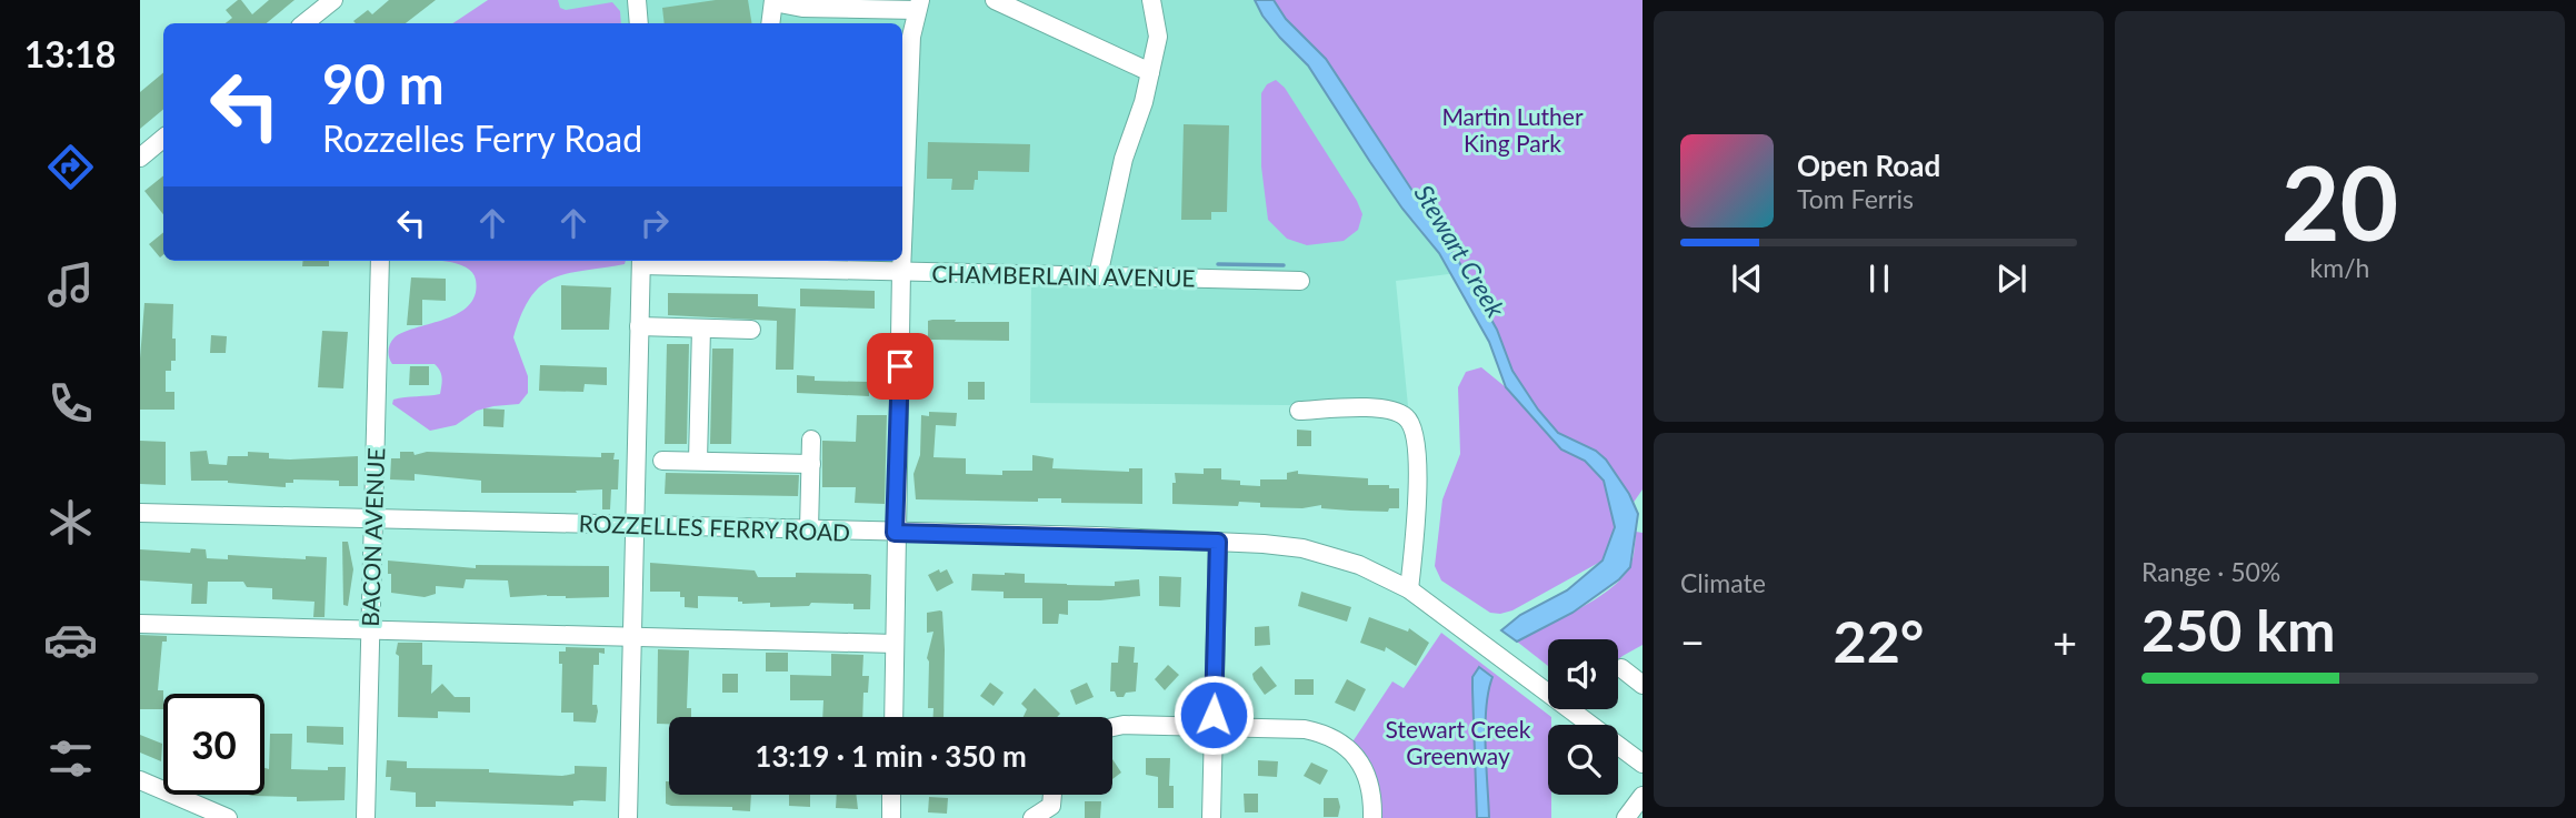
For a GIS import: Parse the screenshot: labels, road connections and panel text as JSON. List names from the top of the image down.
{
  "streets": {
    "street": ["CHAMBERLAIN AVENUE", "ROZZELLES FERRY ROAD", "BACON AVENUE"]
  },
  "crossings": [
    ["ROZZELLES FERRY ROAD", "BACON AVENUE"]
  ],
  "water": ["Stewart Creek"],
  "parks": ["Martin Luther King Park", "Stewart Creek Greenway"],
  "page": {
    "tabs": "13:18",
    "tile": [
      ["20", "km/h"],
      "Climate",
      ["Range · 50%", "250 km"]
    ],
    "turn": ["90 m", "Rozzelles Ferry Road"],
    "song": ["Open Road", "Tom Ferris"],
    "heat": ["−", "22°", "+"],
    "limit": "30",
    "trip": "13:19 · 1 min · 350 m"
  }
}
